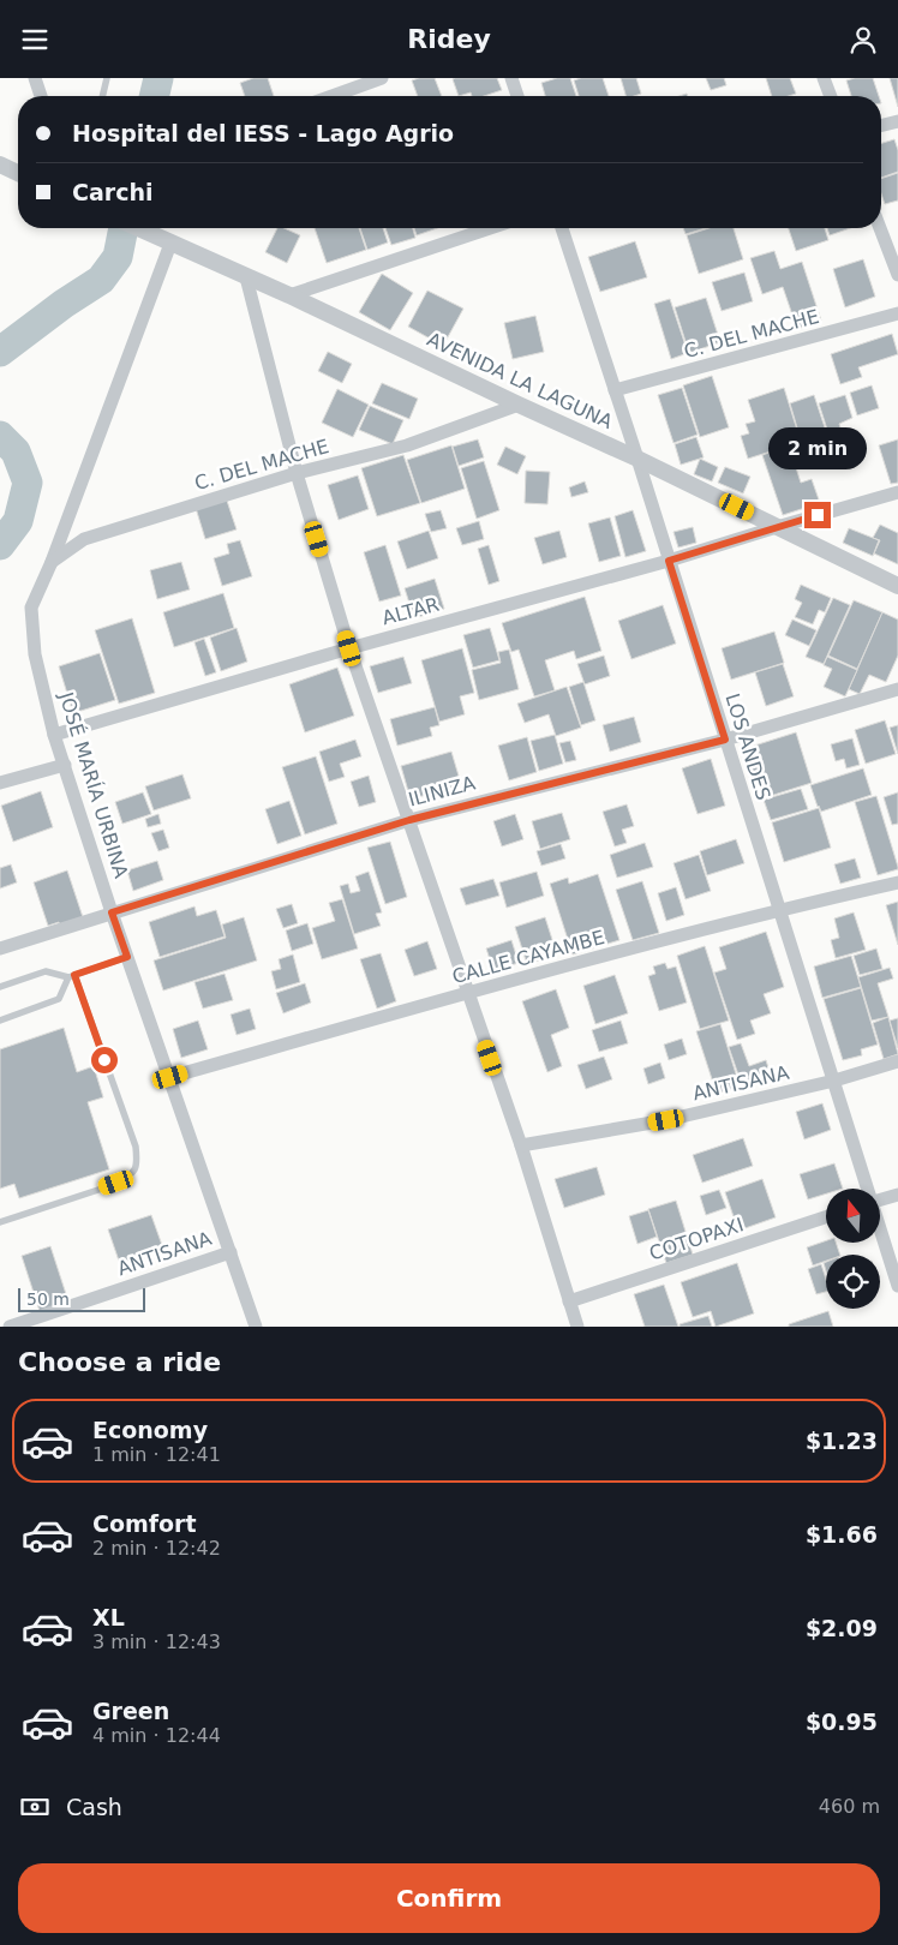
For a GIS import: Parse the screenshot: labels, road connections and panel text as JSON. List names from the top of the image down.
{
  "streets": {
    "street": [
      "C. DEL MACHE",
      "AVENIDA LA LAGUNA",
      "ALTAR",
      "LOS ANDES",
      "JOSÉ MARÍA URBINA",
      "ILINIZA",
      "CALLE CAYAMBE",
      "ANTISANA",
      "COTOPAXI"
    ]
  },
  "crossings": [
    ["C. DEL MACHE", "AVENIDA LA LAGUNA"],
    ["C. DEL MACHE", "LOS ANDES"],
    ["C. DEL MACHE", "JOSÉ MARÍA URBINA"],
    ["AVENIDA LA LAGUNA", "ALTAR"],
    ["AVENIDA LA LAGUNA", "LOS ANDES"],
    ["ALTAR", "LOS ANDES"],
    ["ALTAR", "JOSÉ MARÍA URBINA"],
    ["LOS ANDES", "ILINIZA"],
    ["LOS ANDES", "CALLE CAYAMBE"],
    ["LOS ANDES", "ANTISANA"],
    ["JOSÉ MARÍA URBINA", "ILINIZA"],
    ["JOSÉ MARÍA URBINA", "CALLE CAYAMBE"],
    ["JOSÉ MARÍA URBINA", "ANTISANA"]
  ],
  "scale_bar": "50 m",
  "north": "top",
  "page": {
    "header": "Ridey",
    "banner": ["Hospital del IESS - Lago Agrio", "Carchi"],
    "bubble": "2 min",
    "scale": "50 m",
    "heading": "Choose a ride",
    "list": [
      {
        "name": "Economy",
        "note": "1 min · 12:41",
        "value": "$1.23"
      },
      {
        "name": "Comfort",
        "note": "2 min · 12:42",
        "value": "$1.66"
      },
      {
        "name": "XL",
        "note": "3 min · 12:43",
        "value": "$2.09"
      },
      {
        "name": "Green",
        "note": "4 min · 12:44",
        "value": "$0.95"
      }
    ],
    "pay": ["Cash", "460 m"],
    "buttons": "Confirm"
  }
}
